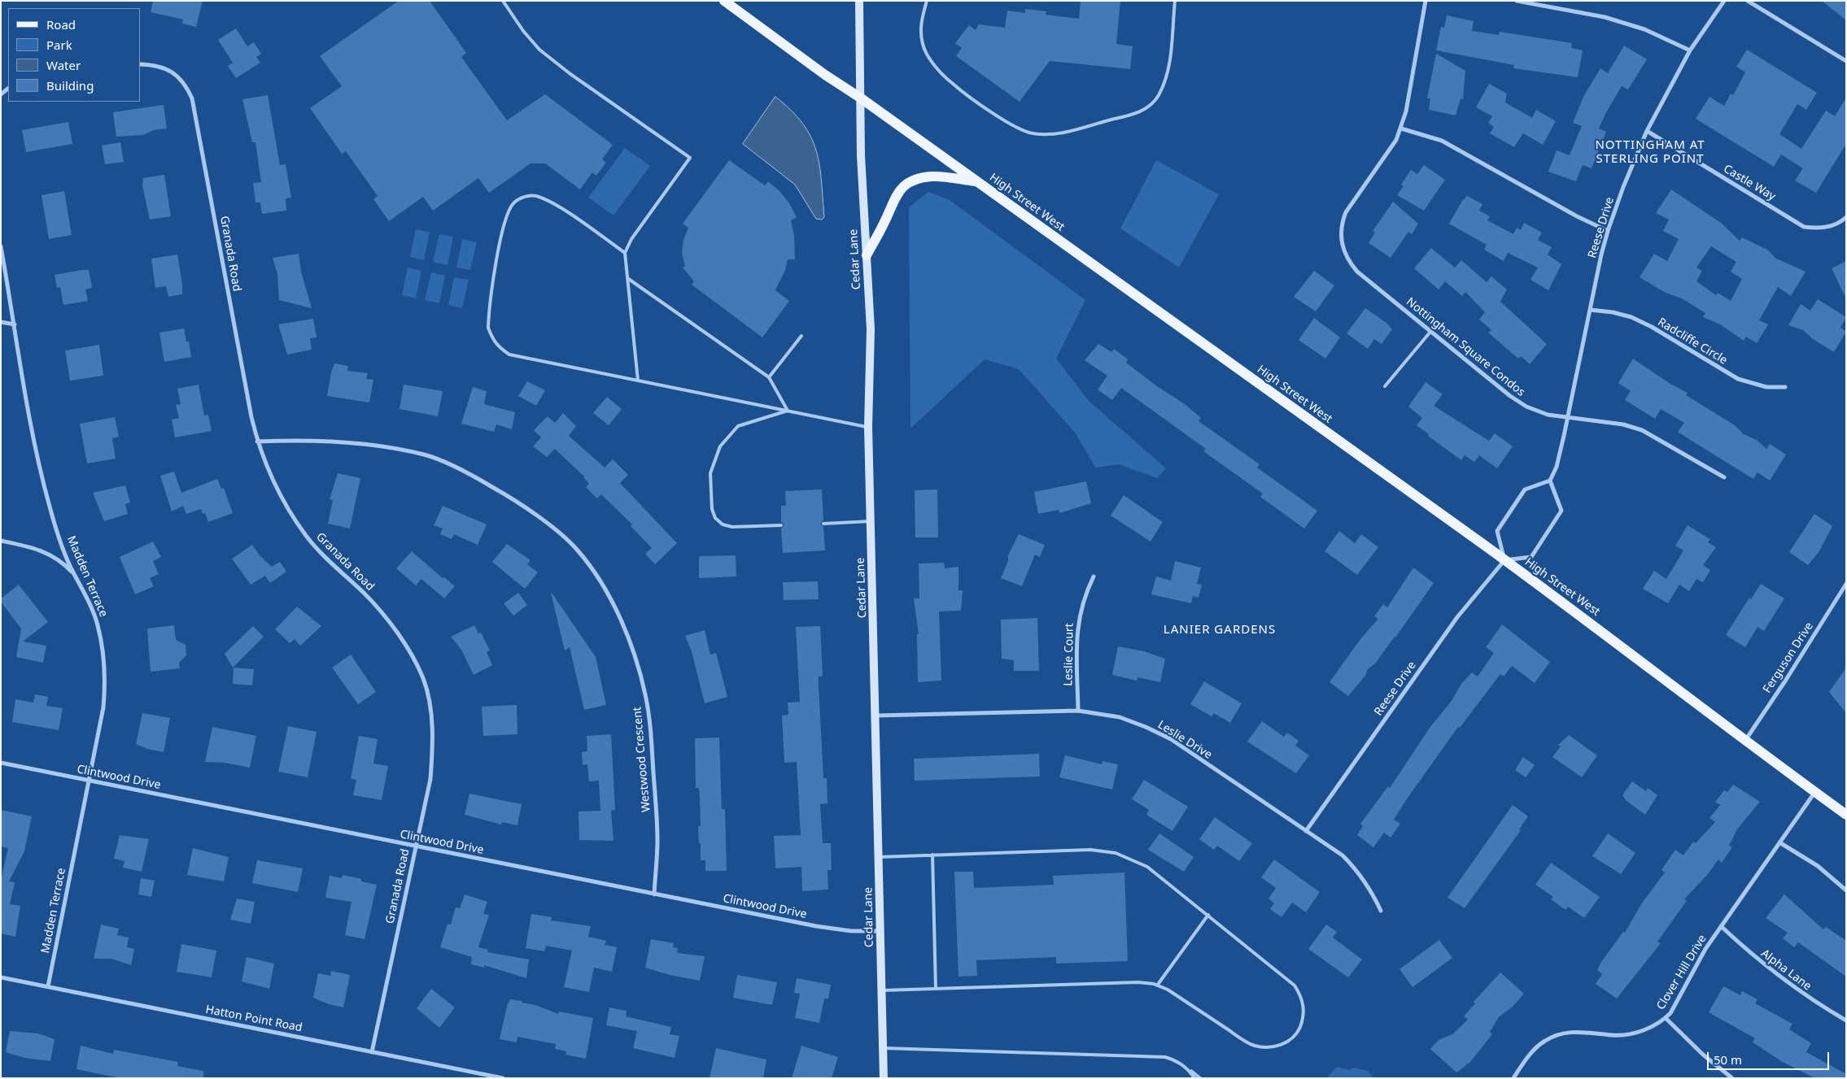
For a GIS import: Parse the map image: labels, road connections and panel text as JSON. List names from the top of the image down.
{
  "streets": {
    "main road": ["High Street West", "Cedar Lane"],
    "street": [
      "Castle Way",
      "Reese Drive",
      "Granada Road",
      "Radcliffe Circle",
      "Nottingham Square Condos",
      "Madden Terrace",
      "Leslie Court",
      "Ferguson Drive",
      "Leslie Drive",
      "Westwood Crescent",
      "Clintwood Drive",
      "Alpha Lane",
      "Clover Hill Drive",
      "Hatton Point Road"
    ]
  },
  "crossings": [
    ["Castle Way", "Reese Drive"],
    ["High Street West", "Reese Drive"],
    ["High Street West", "Cedar Lane"],
    ["High Street West", "Ferguson Drive"],
    ["High Street West", "Clover Hill Drive"],
    ["Reese Drive", "Radcliffe Circle"],
    ["Reese Drive", "Nottingham Square Condos"],
    ["Reese Drive", "Leslie Drive"],
    ["Granada Road", "Westwood Crescent"],
    ["Granada Road", "Clintwood Drive"],
    ["Granada Road", "Hatton Point Road"],
    ["Cedar Lane", "Leslie Drive"],
    ["Cedar Lane", "Clintwood Drive"],
    ["Madden Terrace", "Clintwood Drive"],
    ["Madden Terrace", "Hatton Point Road"],
    ["Leslie Court", "Leslie Drive"],
    ["Westwood Crescent", "Clintwood Drive"],
    ["Alpha Lane", "Clover Hill Drive"]
  ],
  "districts": ["NOTTINGHAM AT STERLING POINT", "LANIER GARDENS"],
  "legend": [
    "Road",
    "Park",
    "Water",
    "Building"
  ],
  "scale_bar": "50 m"
}
